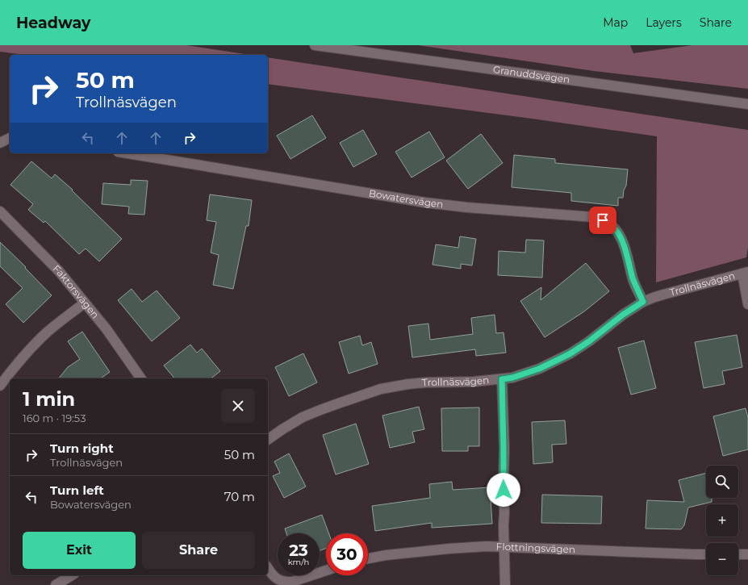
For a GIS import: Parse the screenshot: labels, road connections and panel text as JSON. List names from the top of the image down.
{
  "streets": {
    "street": [
      "Granuddsvägen",
      "Bowatersvägen",
      "Trollnäsvägen",
      "Faktorsvägen",
      "Flottningsvägen"
    ]
  },
  "crossings": [
    ["Bowatersvägen", "Trollnäsvägen"]
  ],
  "page": {
    "header": "Headway",
    "nav": ["Map", "Layers", "Share"],
    "turn": ["50 m", "Trollnäsvägen"],
    "heading": ["1 min", "160 m · 19:53"],
    "list": [
      {
        "name": "Turn right",
        "note": "Trollnäsvägen",
        "value": "50 m"
      },
      {
        "name": "Turn left",
        "note": "Bowatersvägen",
        "value": "70 m"
      }
    ],
    "map_buttons": ["+", "−"],
    "buttons": ["Exit", "Share"],
    "speed": "23 km/h",
    "limit": "30"
  }
}
